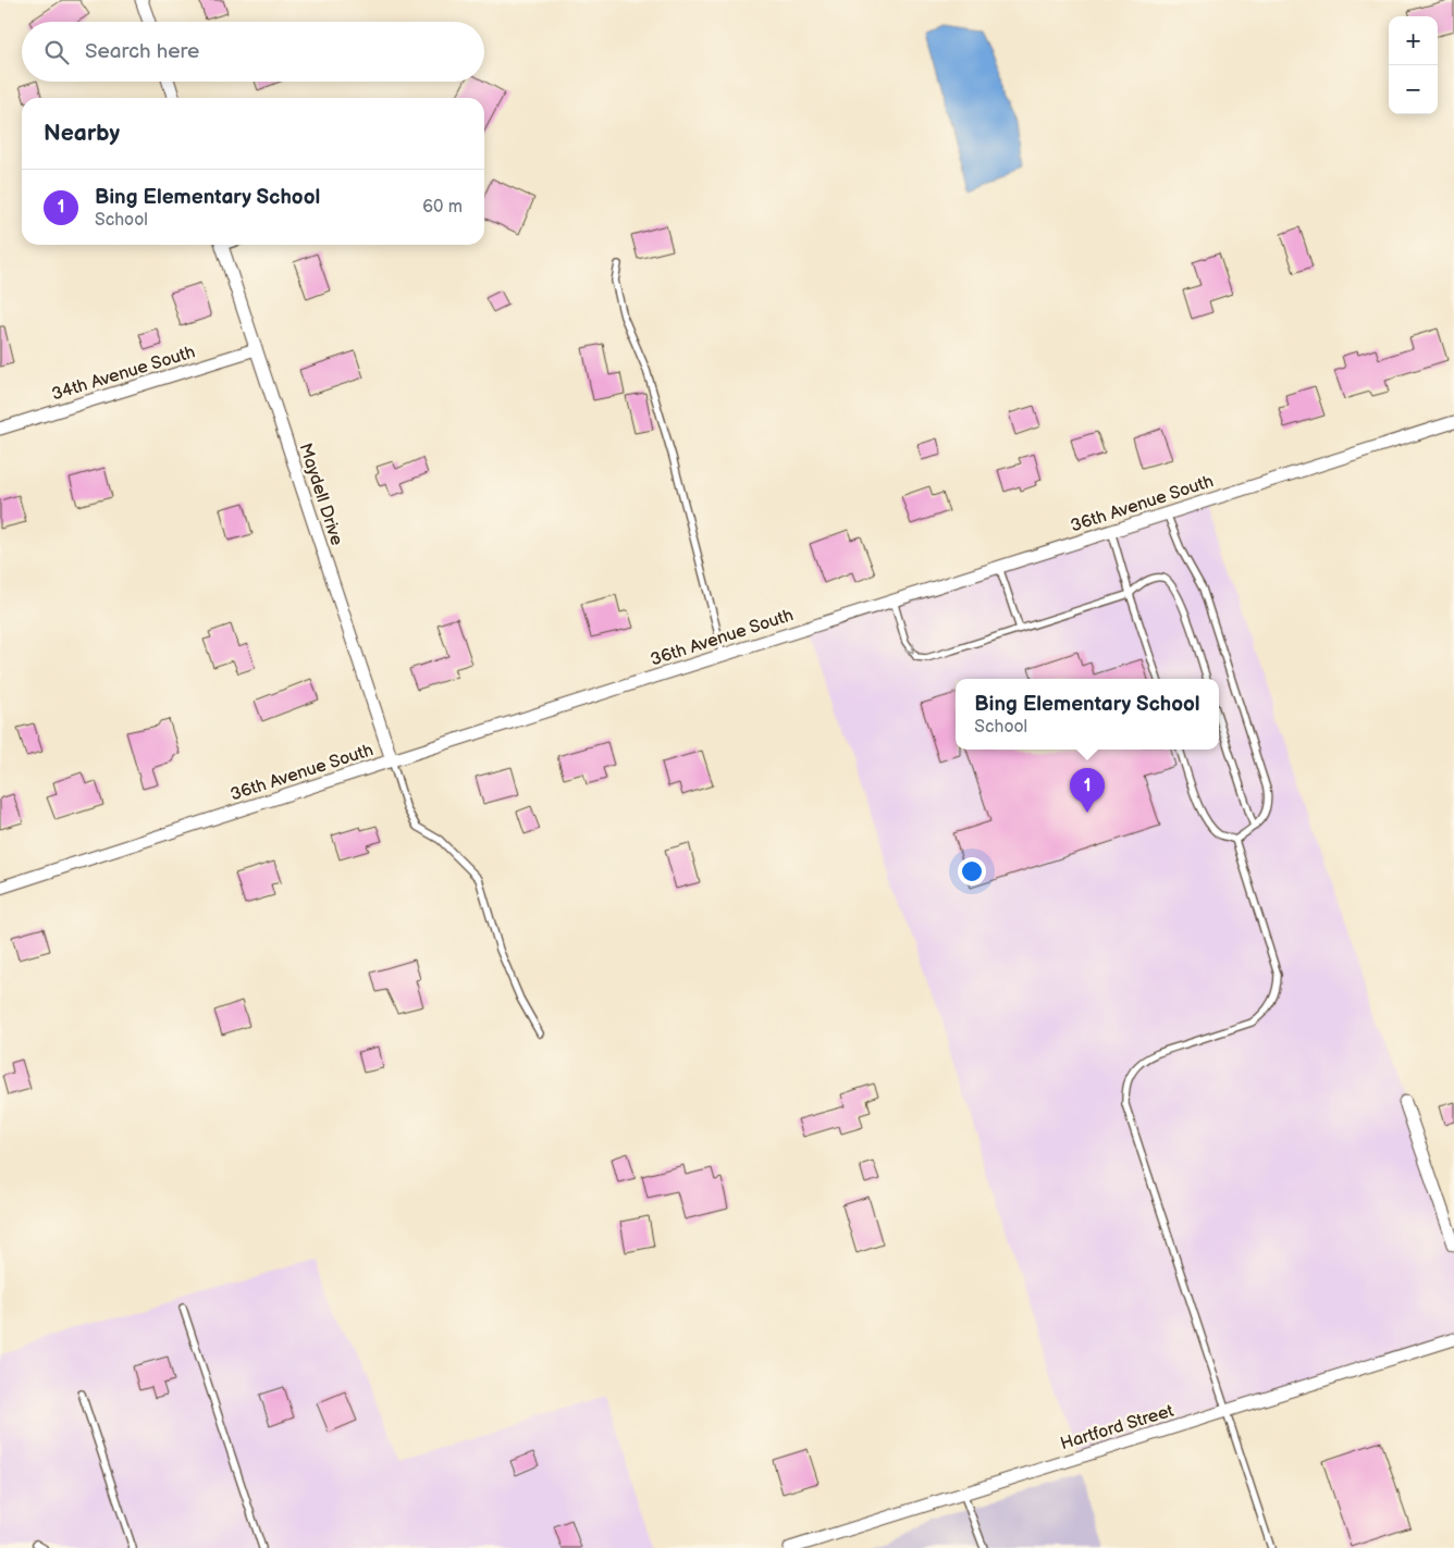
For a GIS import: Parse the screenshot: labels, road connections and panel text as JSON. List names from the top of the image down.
{
  "streets": {
    "street": [
      "34th Avenue South",
      "Maydell Drive",
      "36th Avenue South",
      "Hartford Street"
    ]
  },
  "crossings": [
    ["34th Avenue South", "Maydell Drive"],
    ["Maydell Drive", "36th Avenue South"]
  ],
  "page": {
    "map_buttons": ["+", "−"],
    "search": "Search here",
    "heading": "Nearby",
    "list": [
      {
        "mark": "1",
        "name": "Bing Elementary School",
        "note": "School",
        "value": "60 m"
      }
    ],
    "popup": ["Bing Elementary School", "School"],
    "pins": "1"
  }
}
